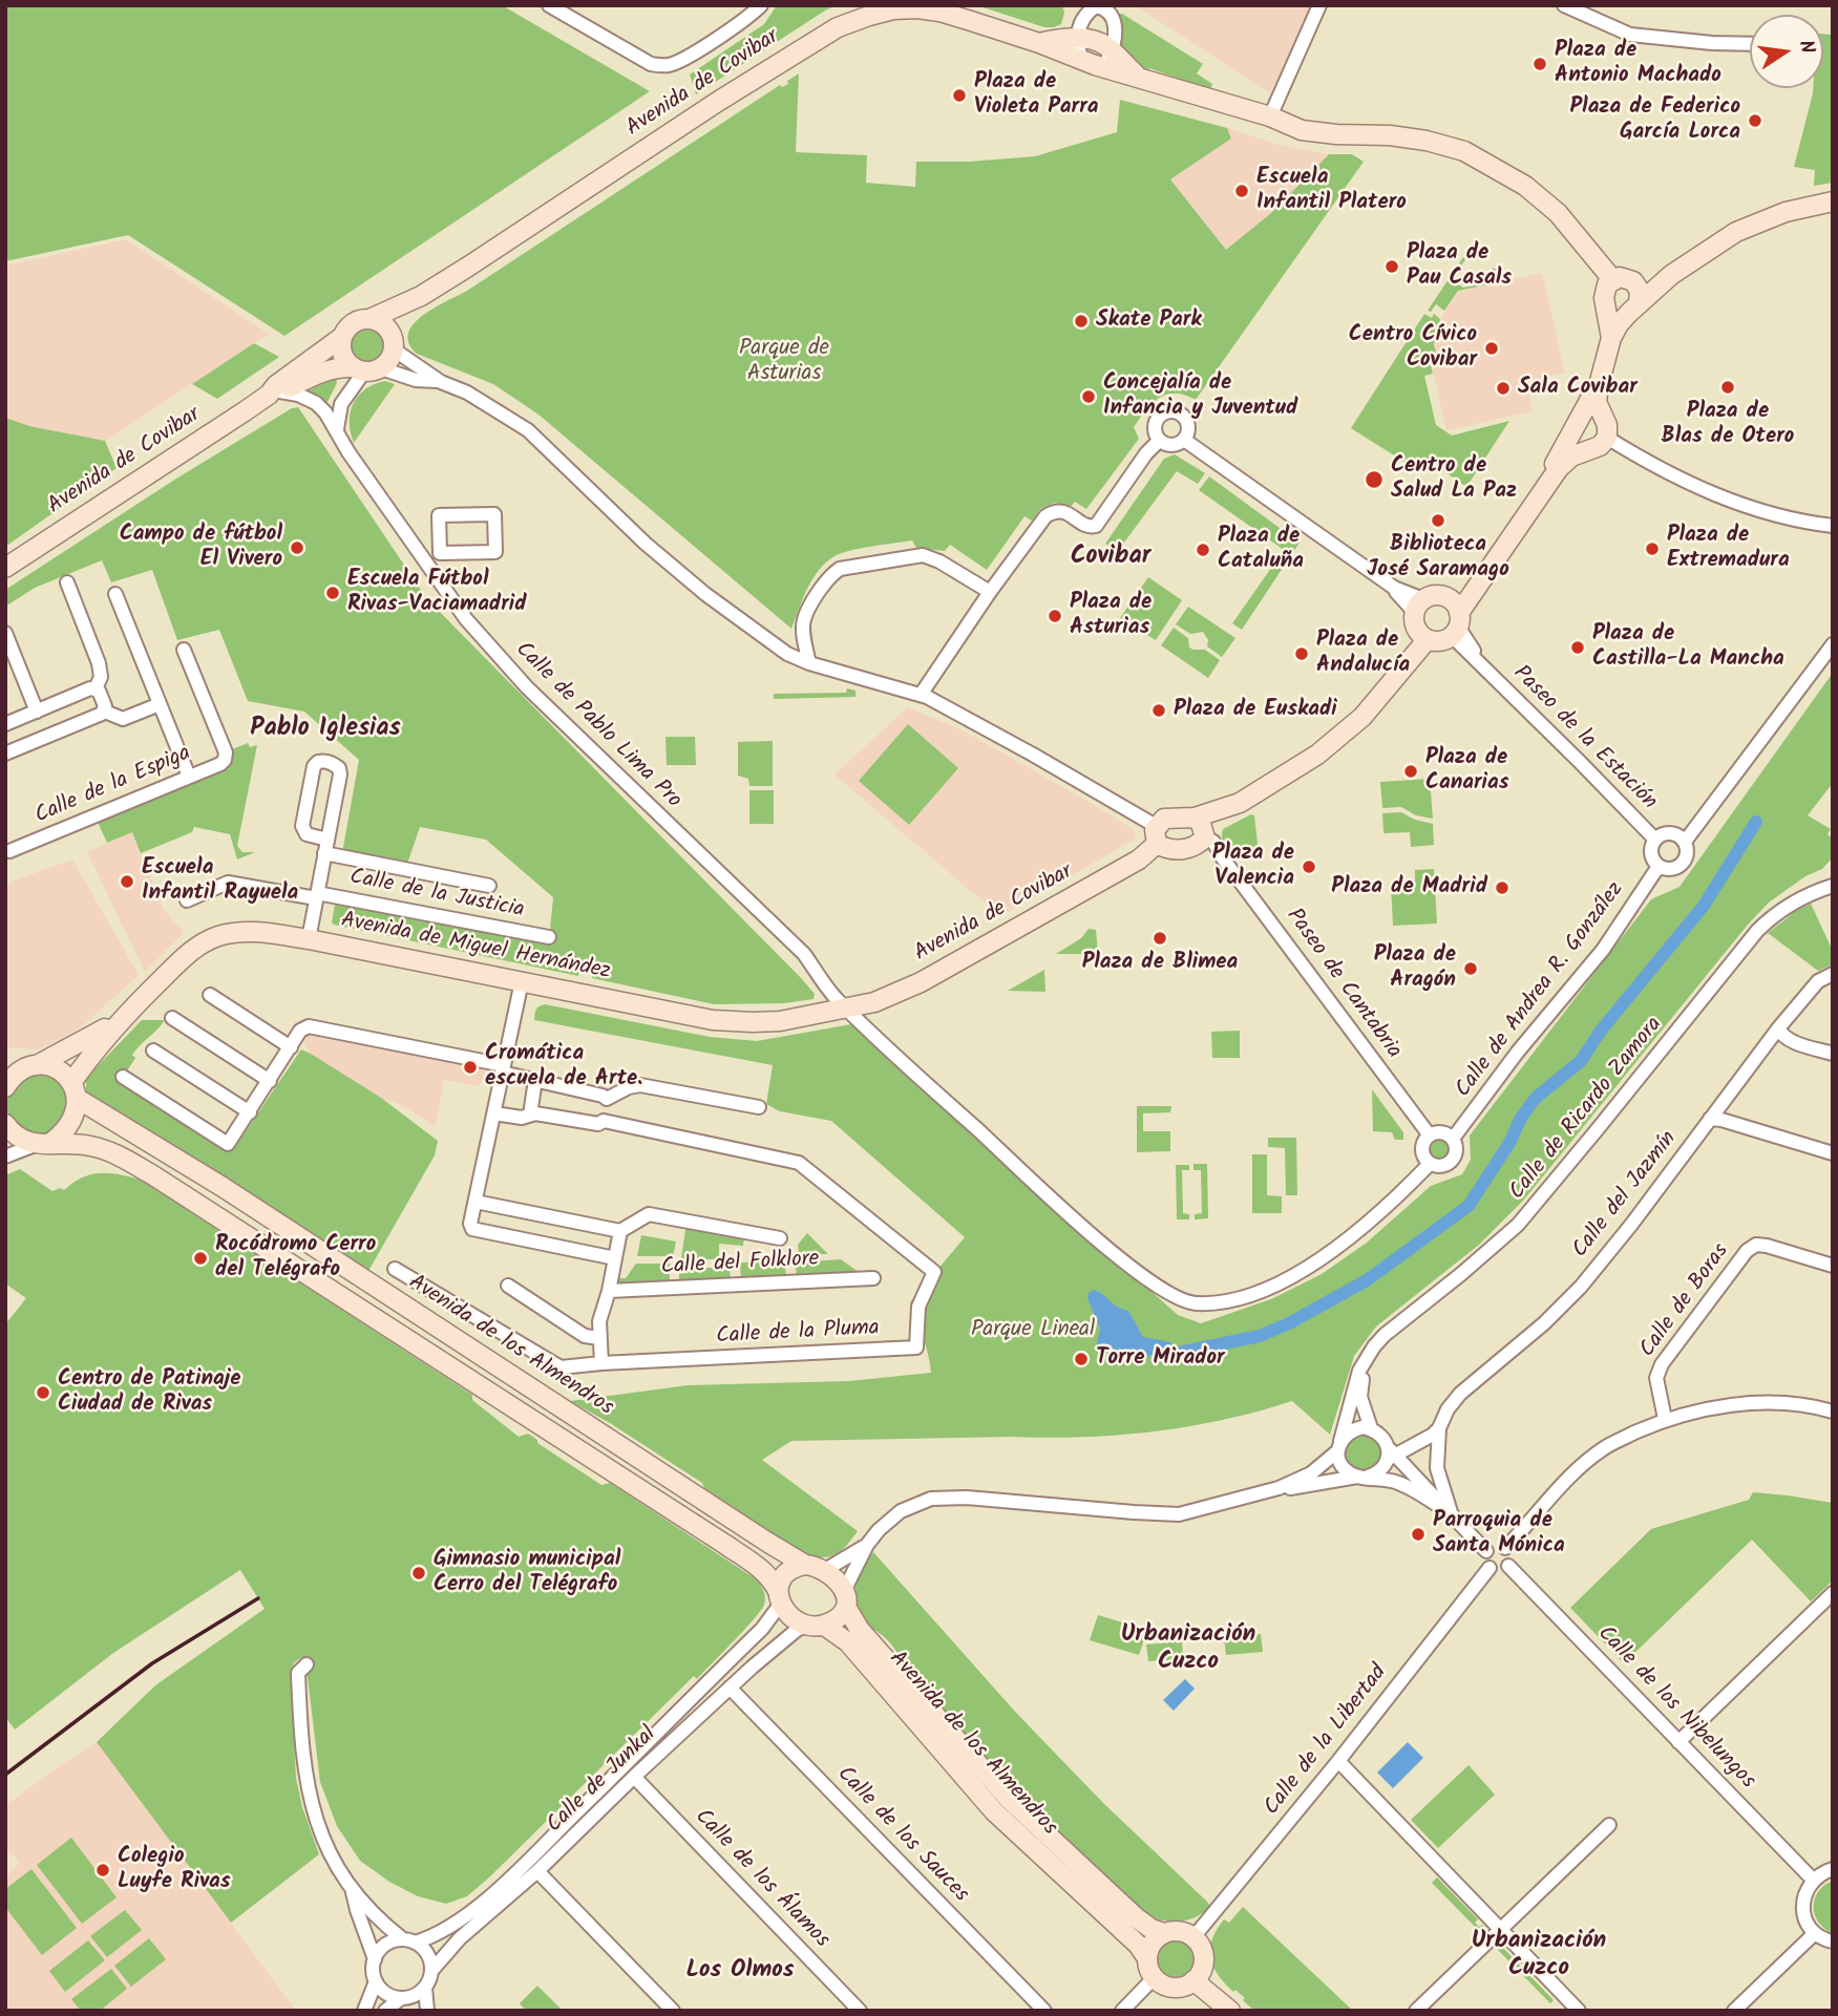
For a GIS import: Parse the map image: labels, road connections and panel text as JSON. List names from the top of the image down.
{
  "streets": {
    "street": [
      "Avenida de Covibar",
      "Calle de Pablo Lima Pro",
      "Paseo de la Estación",
      "Calle de la Espiga",
      "Calle de la Justicia",
      "Avenida de Miguel Hernández",
      "Paseo de Cantabria",
      "Calle de Andrea R. González",
      "Calle de Ricardo Zamora",
      "Calle del Jazmín",
      "Calle del Folklore",
      "Calle de Boras",
      "Calle de la Pluma",
      "Avenida de los Almendros",
      "Calle de los Nibelungos",
      "Calle de la Libertad",
      "Calle de Junkal",
      "Calle de los Sauces",
      "Calle de los Álamos"
    ]
  },
  "crossings": [
    ["Avenida de Covibar", "Calle de Pablo Lima Pro"],
    ["Avenida de Covibar", "Avenida de Miguel Hernández"],
    ["Calle de Pablo Lima Pro", "Avenida de Miguel Hernández"],
    ["Calle de Pablo Lima Pro", "Paseo de Cantabria"],
    ["Calle de Pablo Lima Pro", "Calle de Andrea R. González"],
    ["Paseo de la Estación", "Calle de Andrea R. González"],
    ["Avenida de Miguel Hernández", "Avenida de los Almendros"],
    ["Paseo de Cantabria", "Calle de Andrea R. González"],
    ["Calle de Ricardo Zamora", "Calle del Jazmín"],
    ["Calle del Jazmín", "Calle de los Nibelungos"],
    ["Calle del Jazmín", "Calle de la Libertad"],
    ["Avenida de los Almendros", "Calle de la Libertad"],
    ["Avenida de los Almendros", "Calle de Junkal"],
    ["Calle de los Nibelungos", "Calle de la Libertad"],
    ["Calle de Junkal", "Calle de los Sauces"],
    ["Calle de Junkal", "Calle de los Álamos"]
  ],
  "districts": [
    "Covibar",
    "Pablo Iglesias",
    "Urbanización Cuzco",
    "Urbanización Cuzco",
    "Los Olmos"
  ],
  "parks": ["Parque de Asturias", "Parque Lineal"],
  "places": [
    "Plaza de Antonio Machado",
    "Plaza de Violeta Parra",
    "Plaza de Federico García Lorca",
    "Escuela Infantil Platero",
    "Plaza de Pau Casals",
    "Skate Park",
    "Centro Cívico Covibar",
    "Plaza de Blas de Otero",
    "Sala Covibar",
    "Concejalía de Infancia y Juventud",
    "Centro de Salud La Paz",
    "Biblioteca José Saramago",
    "Campo de fútbol El Vivero",
    "Plaza de Extremadura",
    "Plaza de Cataluña",
    "Escuela Fútbol Rivas-Vaciamadrid",
    "Plaza de Asturias",
    "Plaza de Castilla-La Mancha",
    "Plaza de Andalucía",
    "Plaza de Euskadi",
    "Plaza de Canarias",
    "Plaza de Valencia",
    "Escuela Infantil Rayuela",
    "Plaza de Madrid",
    "Plaza de Blimea",
    "Plaza de Aragón",
    "Cromática escuela de Arte.",
    "Rocódromo Cerro del Telégrafo",
    "Torre Mirador",
    "Centro de Patinaje Ciudad de Rivas",
    "Parroquia de Santa Mónica",
    "Gimnasio municipal Cerro del Telégrafo",
    "Colegio Luyfe Rivas"
  ],
  "north": "right"
}
